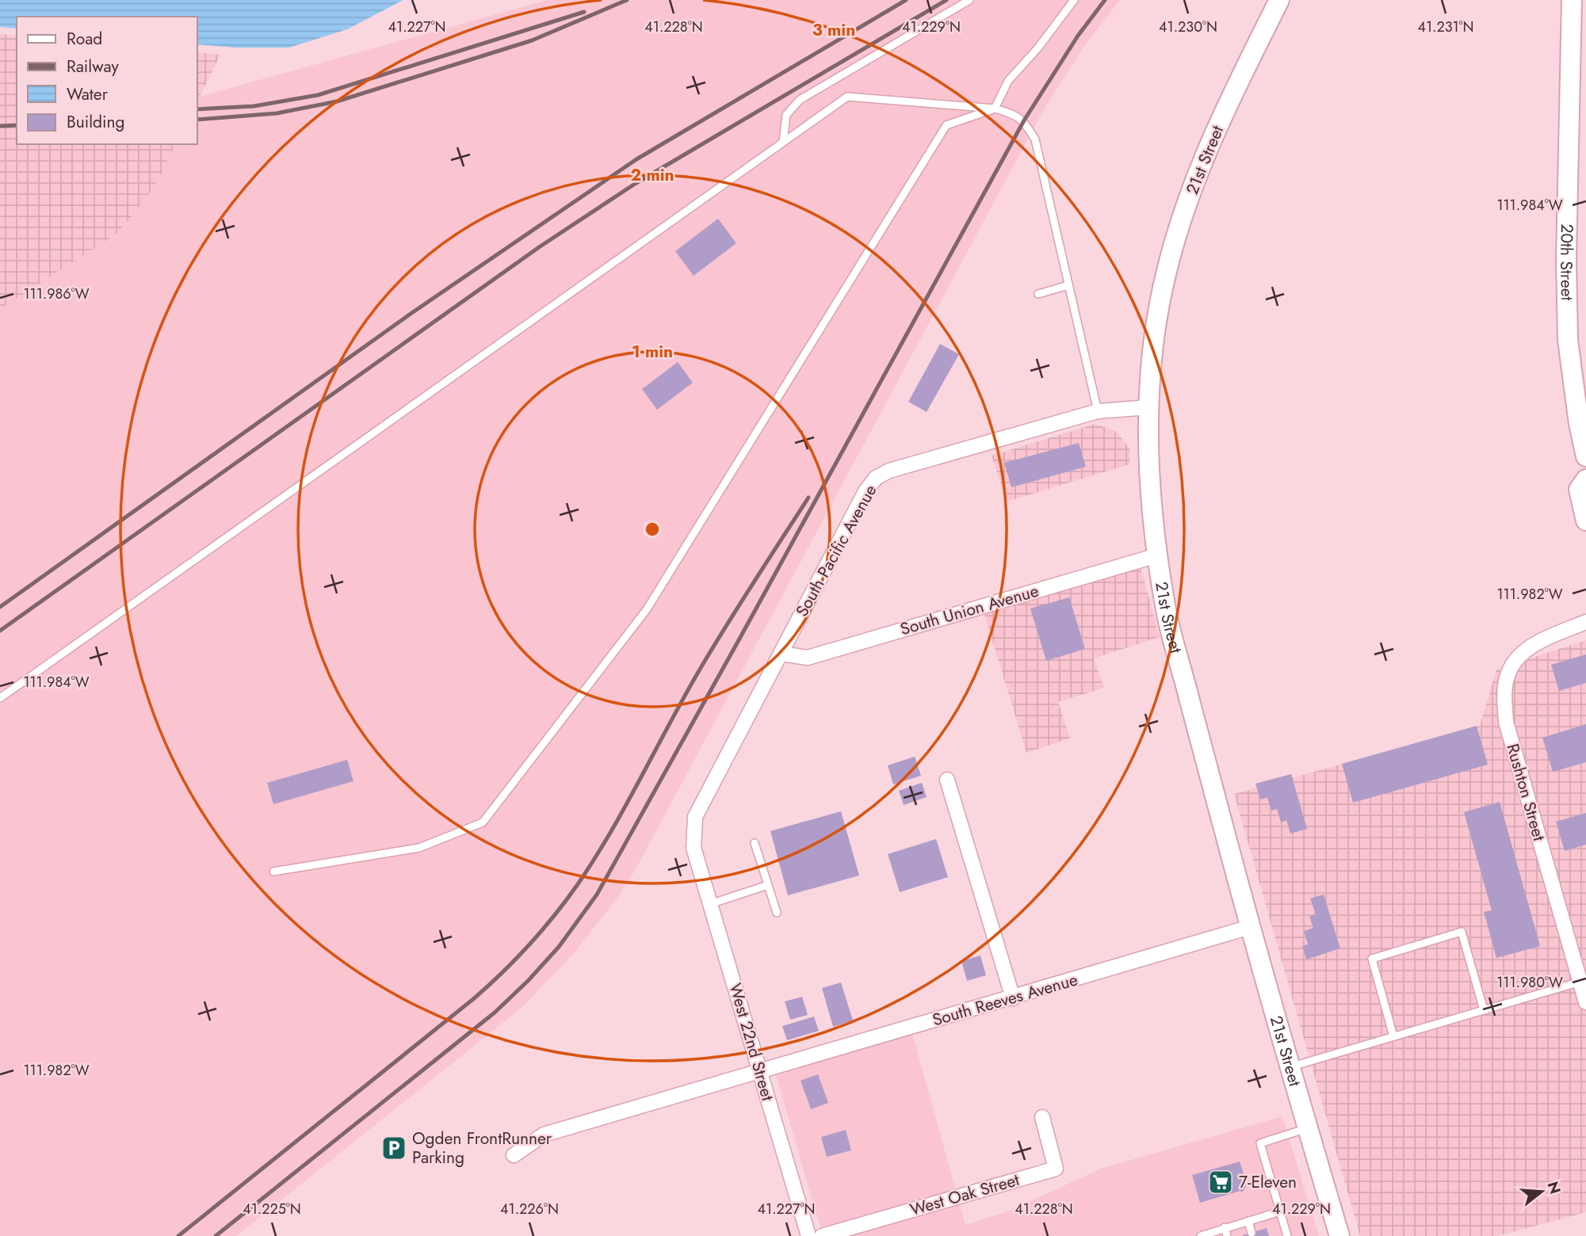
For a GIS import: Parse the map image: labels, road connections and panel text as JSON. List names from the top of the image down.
{
  "streets": {
    "main road": ["21st Street", "20th Street"],
    "street": [
      "South Pacific Avenue",
      "South Union Avenue",
      "Rushton Street",
      "South Reeves Avenue",
      "West 22nd Street",
      "West Oak Street"
    ]
  },
  "crossings": [
    ["21st Street", "South Pacific Avenue"],
    ["21st Street", "South Union Avenue"],
    ["21st Street", "South Reeves Avenue"],
    ["South Pacific Avenue", "South Union Avenue"],
    ["South Pacific Avenue", "West 22nd Street"],
    ["South Reeves Avenue", "West 22nd Street"]
  ],
  "places": {
    "parking": ["Ogden FrontRunner Parking"],
    "supermarket": ["7-Eleven"]
  },
  "legend": [
    "Road",
    "Railway",
    "Water",
    "Building"
  ],
  "north": "right",
  "coordinates": [
    "41.227°N",
    "41.228°N",
    "41.229°N",
    "41.230°N",
    "41.231°N",
    "111.984°W",
    "111.986°W",
    "111.982°W",
    "111.980°W",
    "41.225°N",
    "41.226°N"
  ],
  "rings": ["3 min", "2 min", "1 min"]
}
